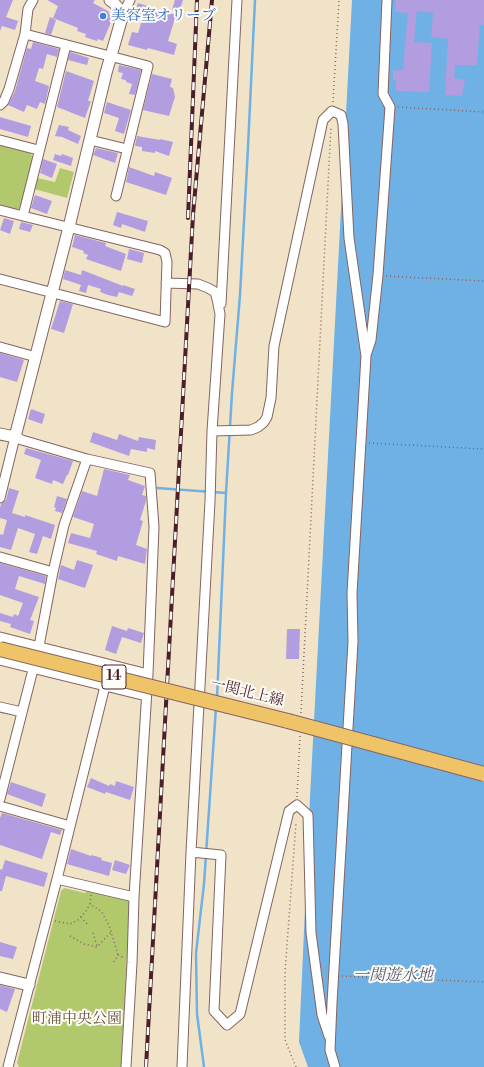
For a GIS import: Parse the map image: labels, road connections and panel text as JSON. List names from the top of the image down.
{
  "streets": {
    "main road": ["14", "一関北上線"]
  },
  "water": ["一関遊水地"],
  "parks": ["町浦中央公園"],
  "places": ["美容室オリーブ"]
}
